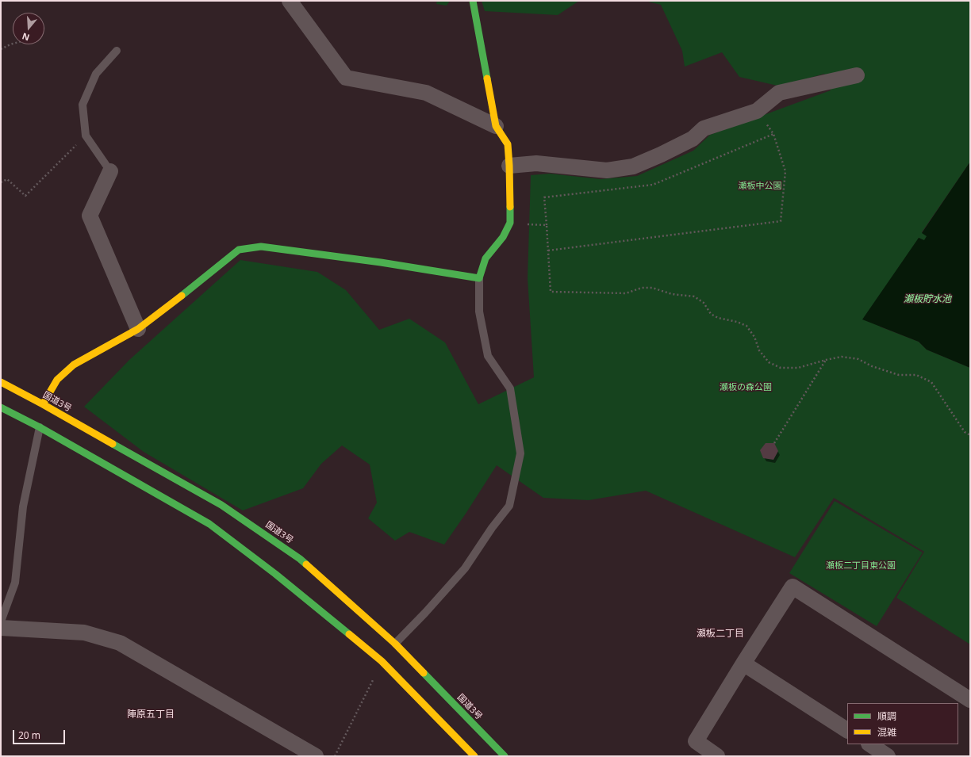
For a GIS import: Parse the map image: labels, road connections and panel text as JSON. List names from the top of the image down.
{
  "streets": {
    "main road": ["国道3号"]
  },
  "districts": ["瀬板二丁目", "陣原五丁目"],
  "water": ["瀬板貯水池"],
  "parks": ["瀬板中公園", "瀬板の森公園", "瀬板二丁目東公園"],
  "legend": ["順調", "混雑"],
  "scale_bar": "20 m",
  "north": "bottom"
}
